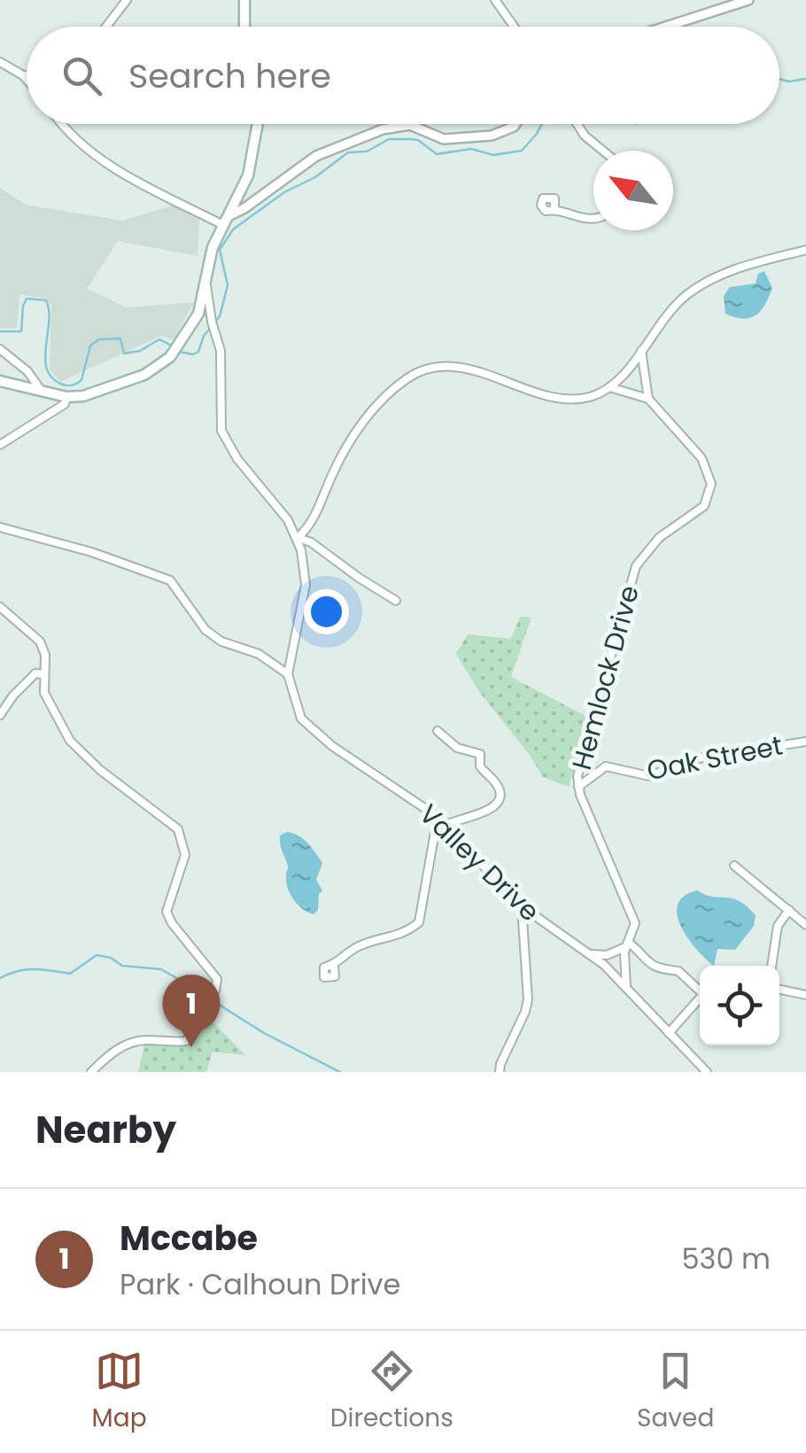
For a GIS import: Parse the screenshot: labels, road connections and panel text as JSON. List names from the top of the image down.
{
  "streets": {
    "street": ["Hemlock Drive", "Oak Street", "Valley Drive"]
  },
  "crossings": [
    ["Hemlock Drive", "Oak Street"],
    ["Hemlock Drive", "Valley Drive"]
  ],
  "north": "top left",
  "page": {
    "search": "Search here",
    "pins": "1",
    "heading": "Nearby",
    "list": [
      {
        "mark": "1",
        "name": "Mccabe",
        "note": "Park · Calhoun Drive",
        "value": "530 m"
      }
    ],
    "nav": ["Map", "Directions", "Saved"]
  }
}
